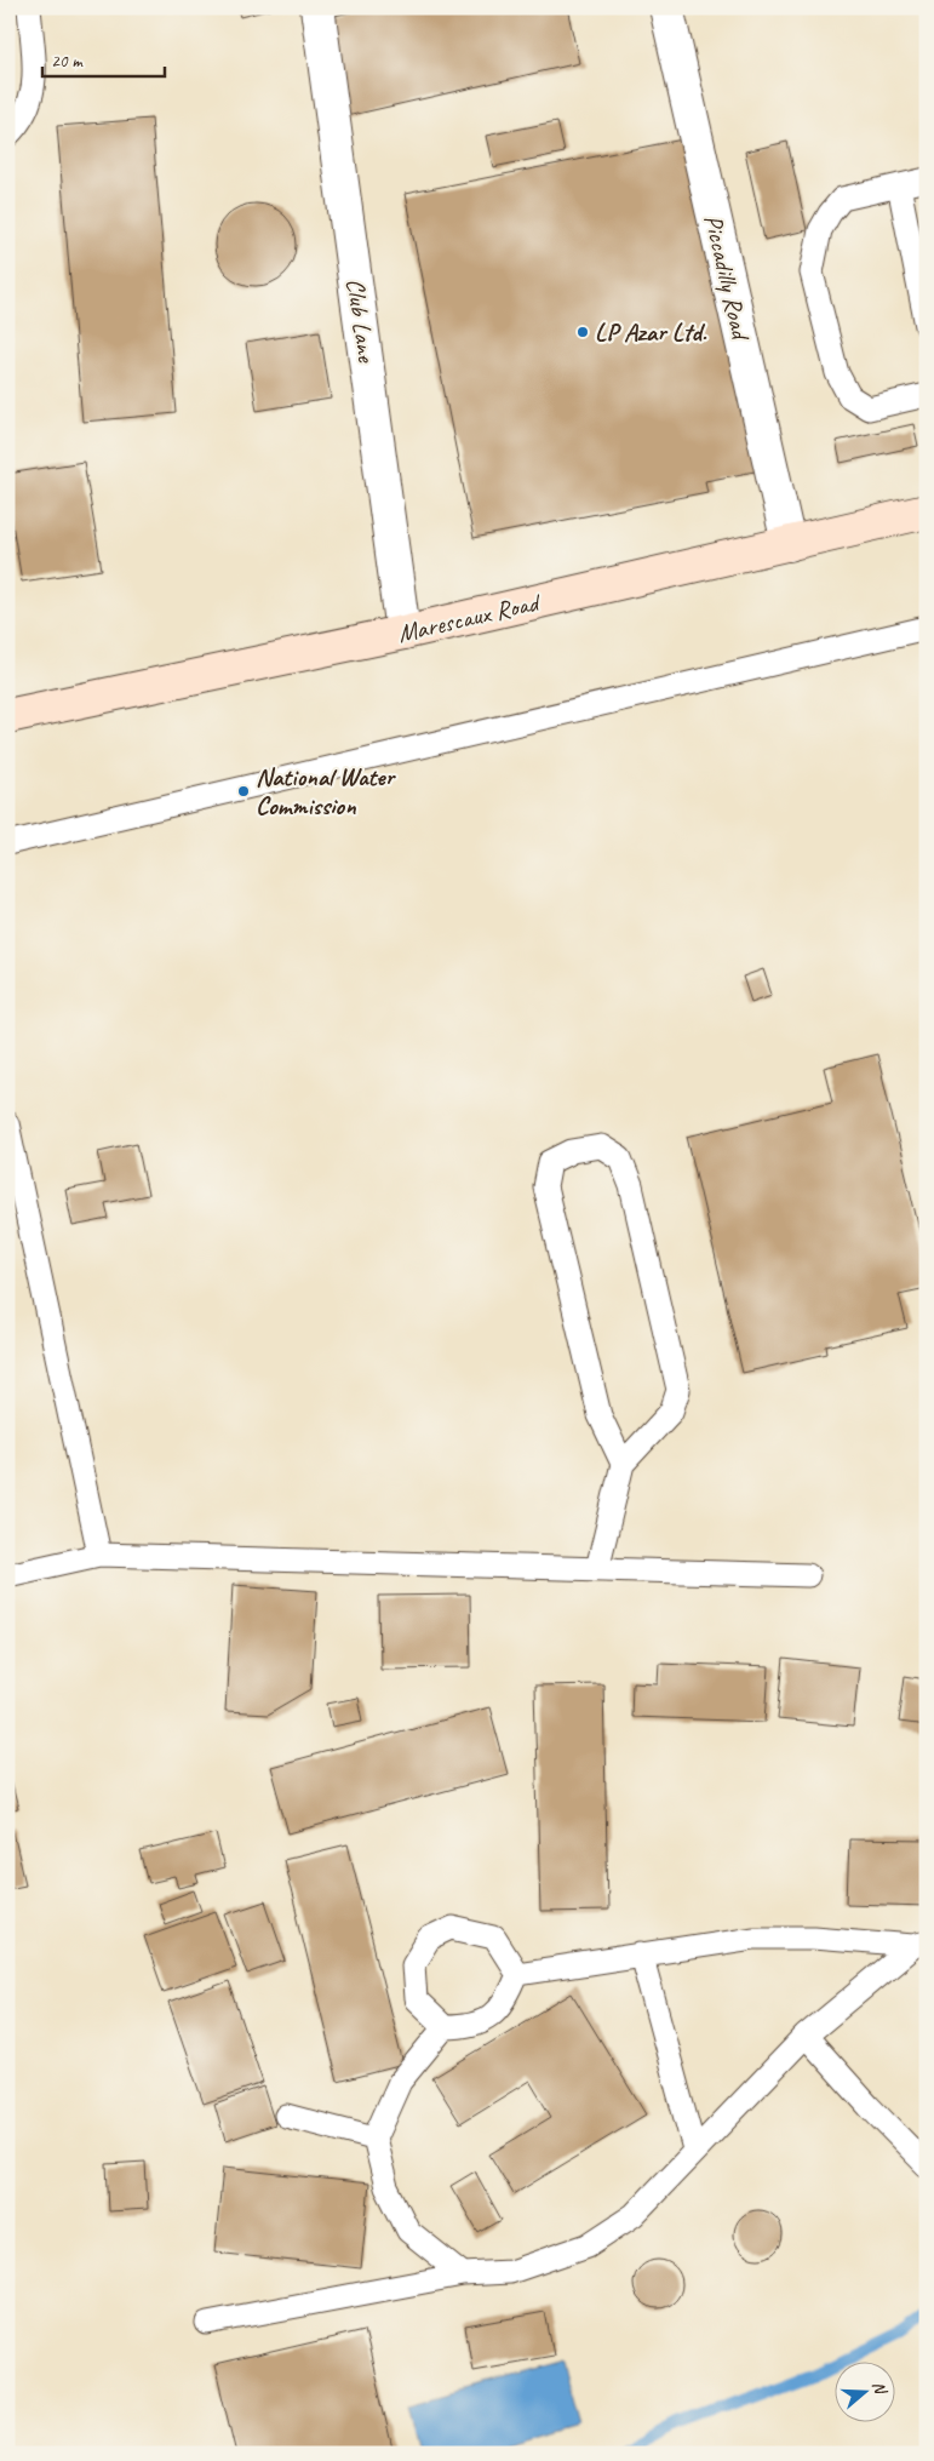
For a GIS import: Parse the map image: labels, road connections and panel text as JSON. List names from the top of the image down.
{
  "streets": {
    "main road": ["Marescaux Road"],
    "street": ["Piccadilly Road", "Club Lane"]
  },
  "crossings": [
    ["Piccadilly Road", "Marescaux Road"],
    ["Club Lane", "Marescaux Road"]
  ],
  "places": ["LP Azar Ltd.", "National Water Commission"],
  "scale_bar": "20 m",
  "north": "right"
}
